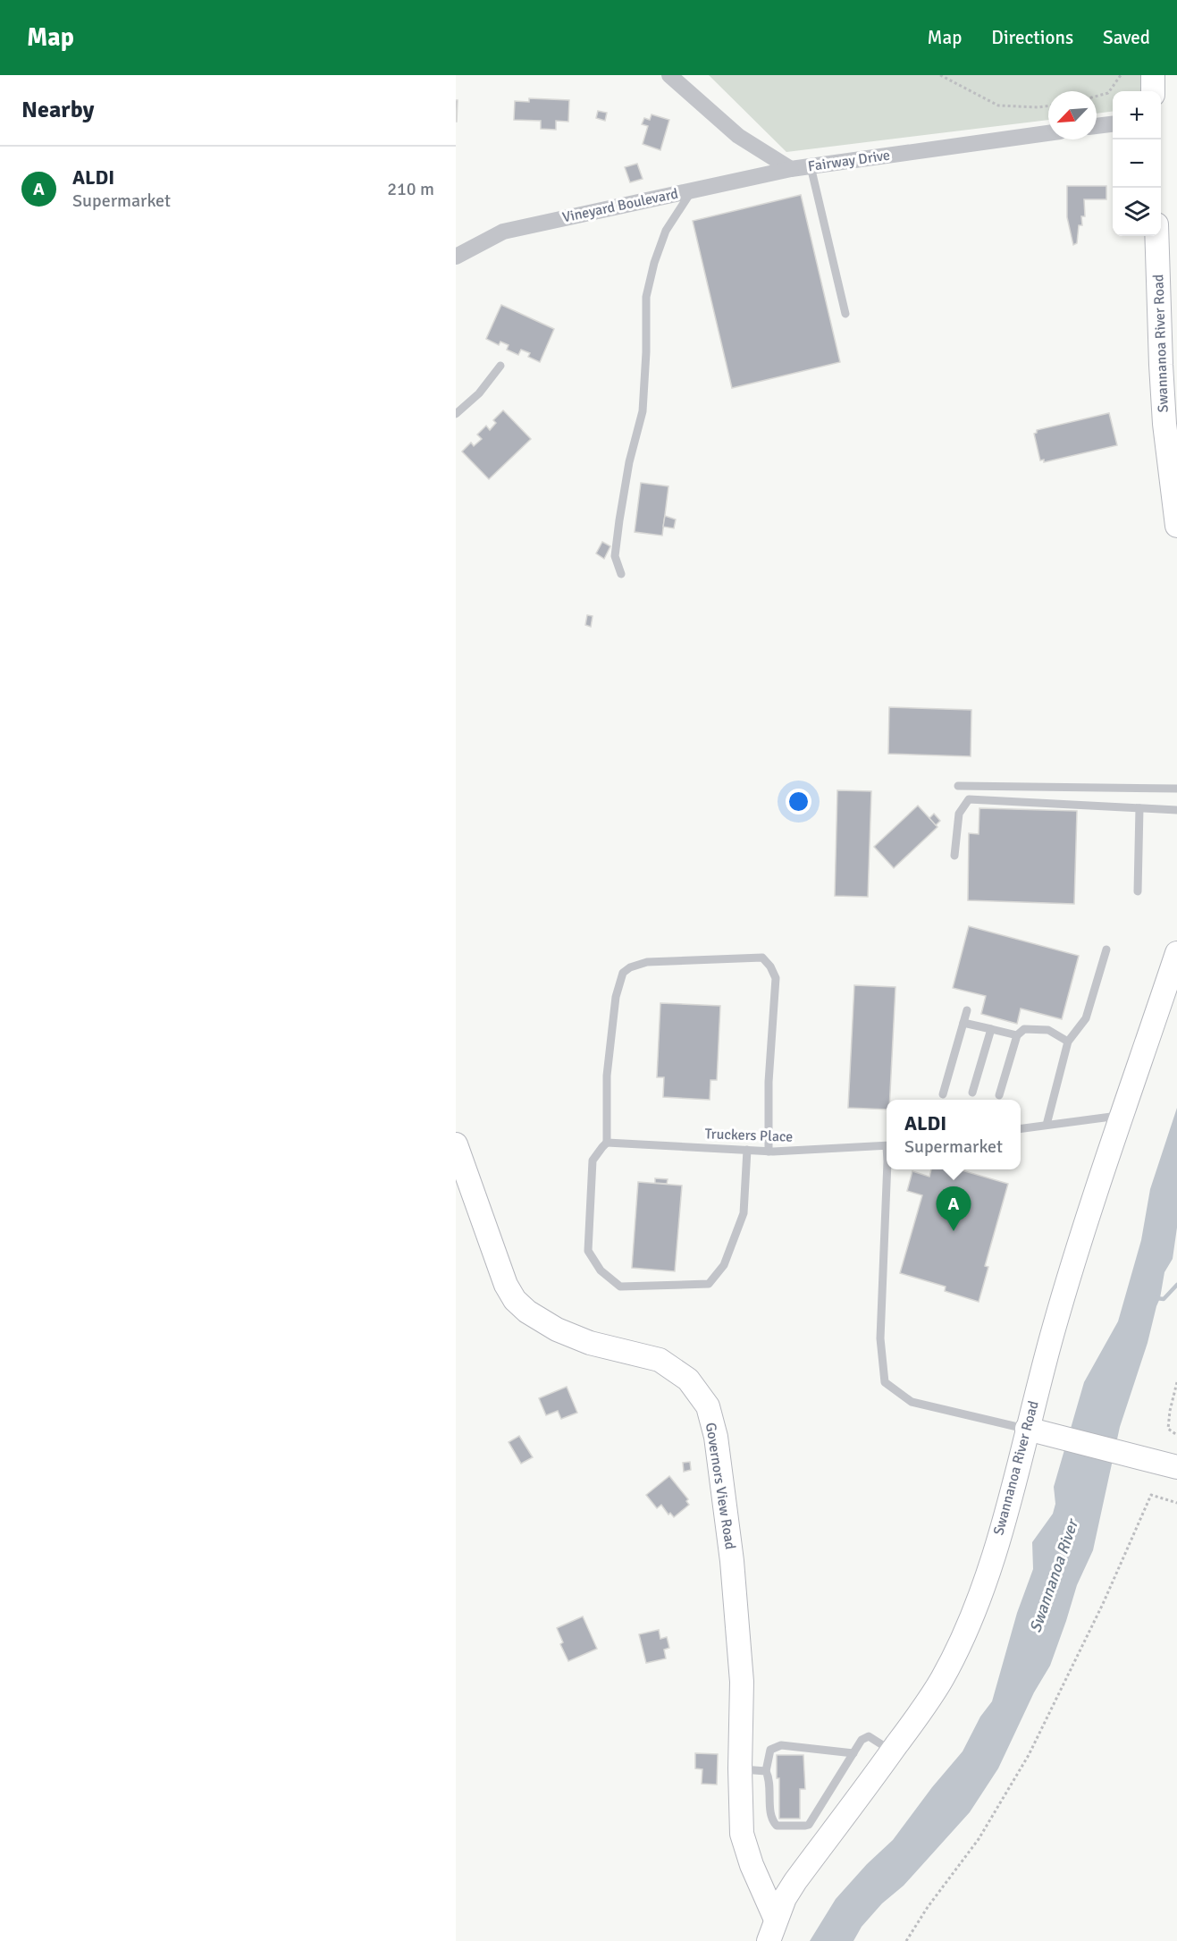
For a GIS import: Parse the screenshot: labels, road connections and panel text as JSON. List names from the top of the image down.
{
  "streets": {
    "main road": ["Swannanoa River Road", "Governors View Road"],
    "street": ["Fairway Drive", "Vineyard Boulevard"],
    "lane": ["Truckers Place"]
  },
  "crossings": [
    ["Fairway Drive", "Vineyard Boulevard"],
    ["Swannanoa River Road", "Governors View Road"]
  ],
  "water": ["Swannanoa River"],
  "north": "bottom left",
  "page": {
    "header": "Map",
    "nav": ["Map", "Directions", "Saved"],
    "heading": "Nearby",
    "map_buttons": ["+", "−"],
    "list": [
      {
        "mark": "A",
        "name": "ALDI",
        "note": "Supermarket",
        "value": "210 m"
      }
    ],
    "popup": ["ALDI", "Supermarket"],
    "pins": "A"
  }
}
